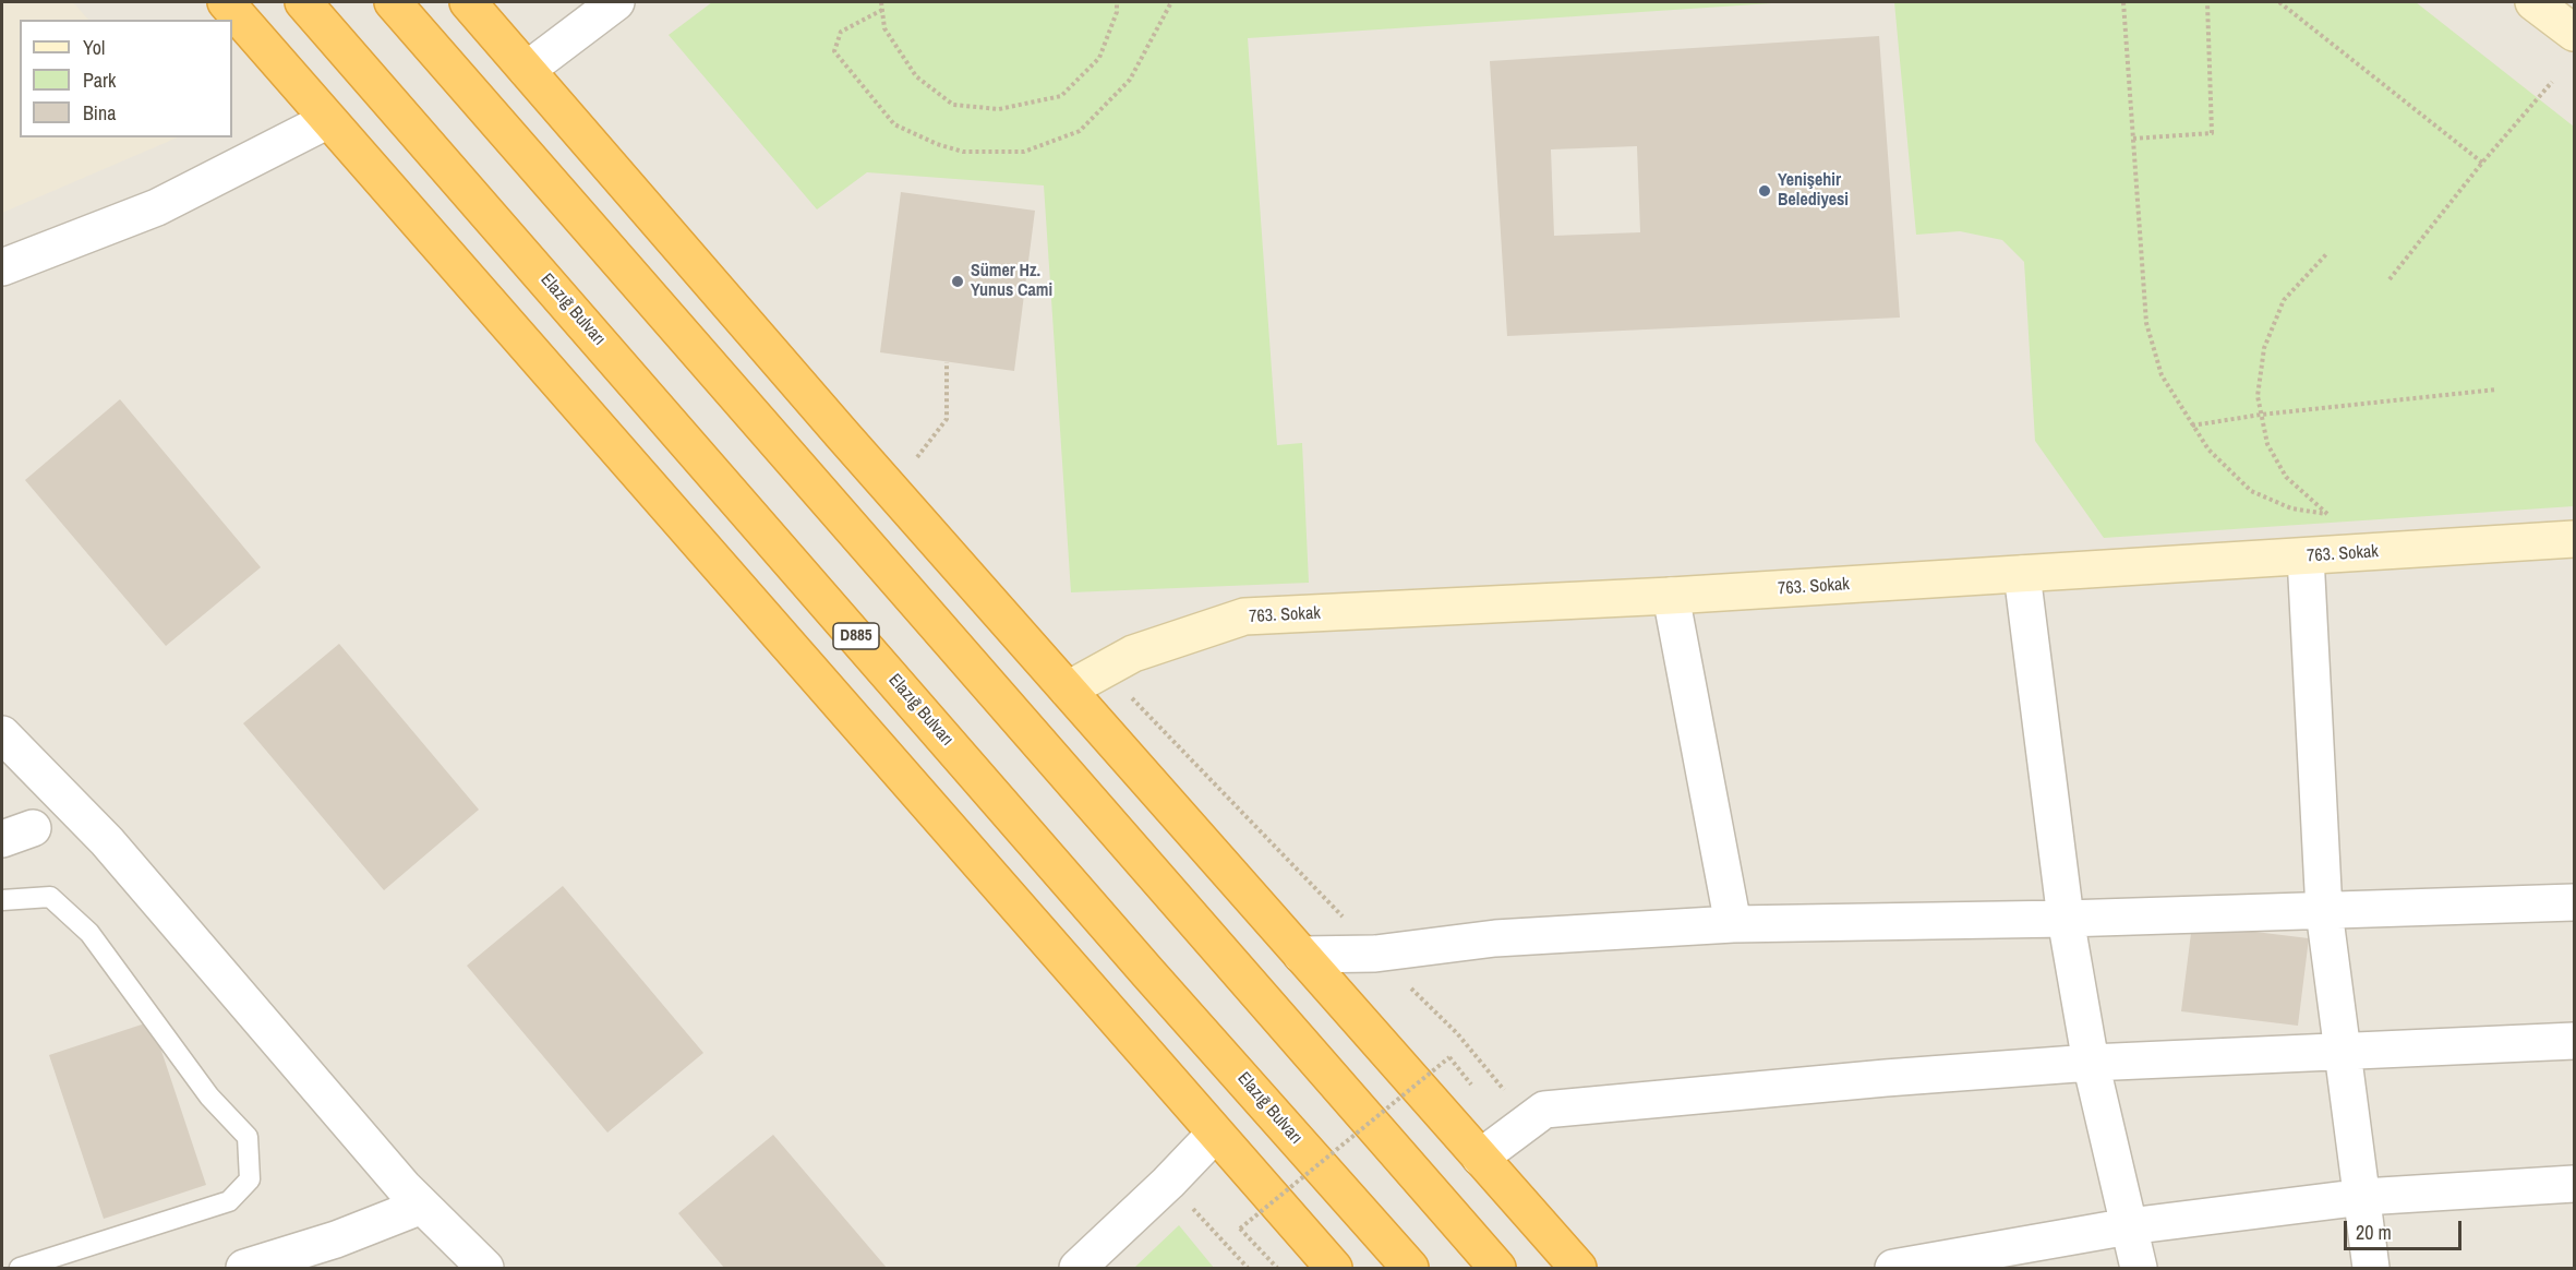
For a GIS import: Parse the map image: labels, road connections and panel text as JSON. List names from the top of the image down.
{
  "streets": {
    "highway": ["Elazığ Bulvarı", "D885"],
    "street": ["763. Sokak"]
  },
  "places": ["Yenişehir Belediyesi", "Sümer Hz. Yunus Cami"],
  "legend": ["Yol", "Park", "Bina"],
  "scale_bar": "20 m"
}
